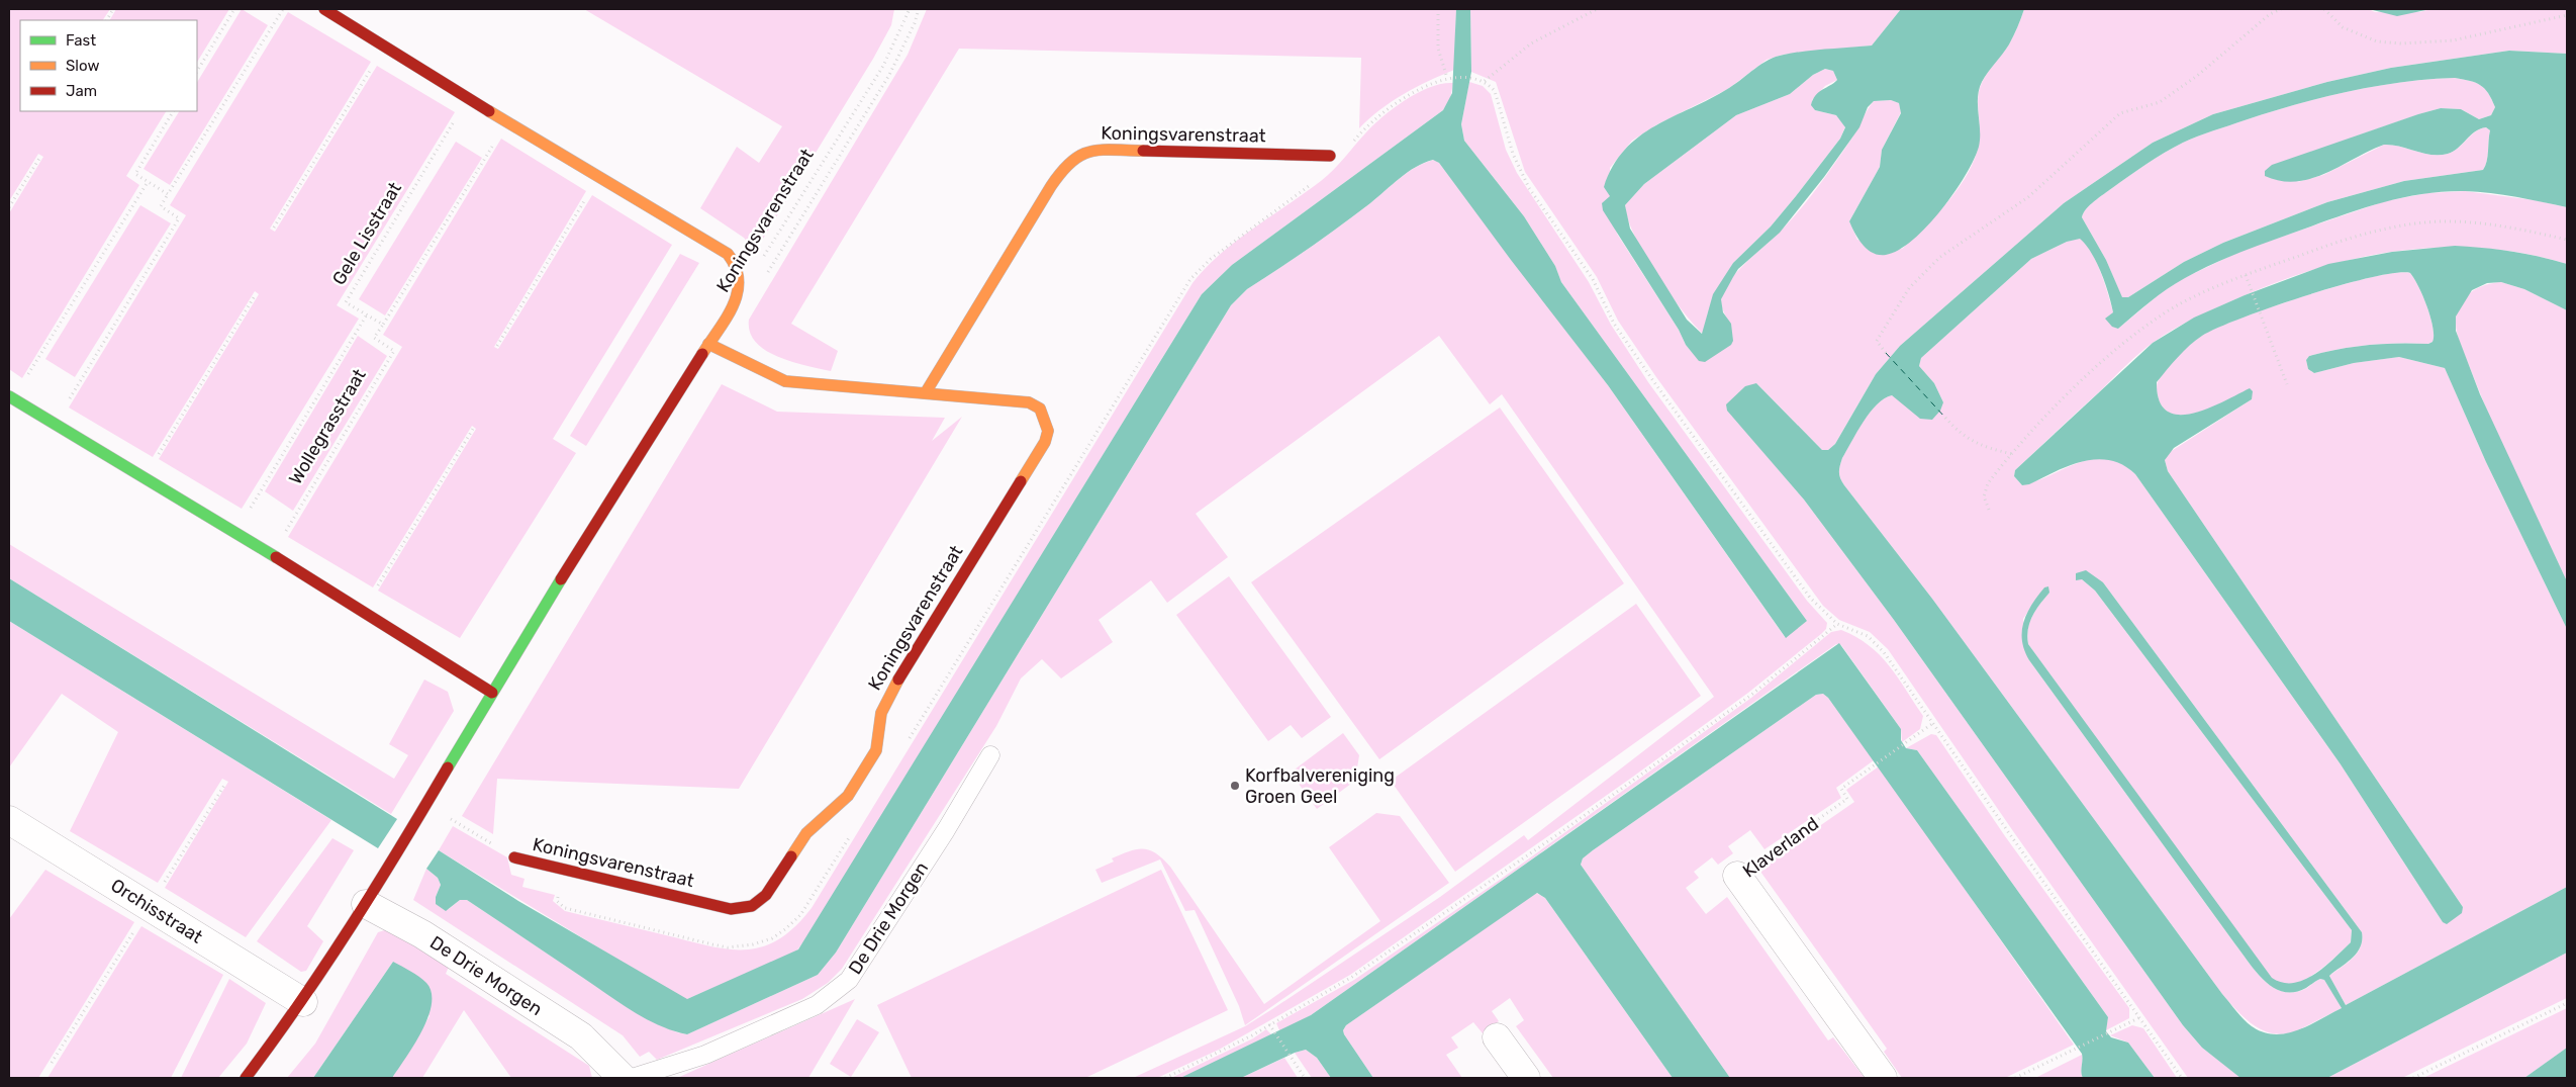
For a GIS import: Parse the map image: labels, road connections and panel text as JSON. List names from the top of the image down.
{
  "streets": {
    "street": [
      "Koningsvarenstraat",
      "Klaverland",
      "Orchisstraat",
      "De Drie Morgen"
    ],
    "path": ["Gele Lisstraat", "Wollegrasstraat"]
  },
  "crossings": [
    ["Koningsvarenstraat", "Orchisstraat"],
    ["Koningsvarenstraat", "De Drie Morgen"],
    ["Gele Lisstraat", "Wollegrasstraat"]
  ],
  "places": ["Korfbalvereniging Groen Geel"],
  "legend": ["Fast", "Slow", "Jam"]
}
